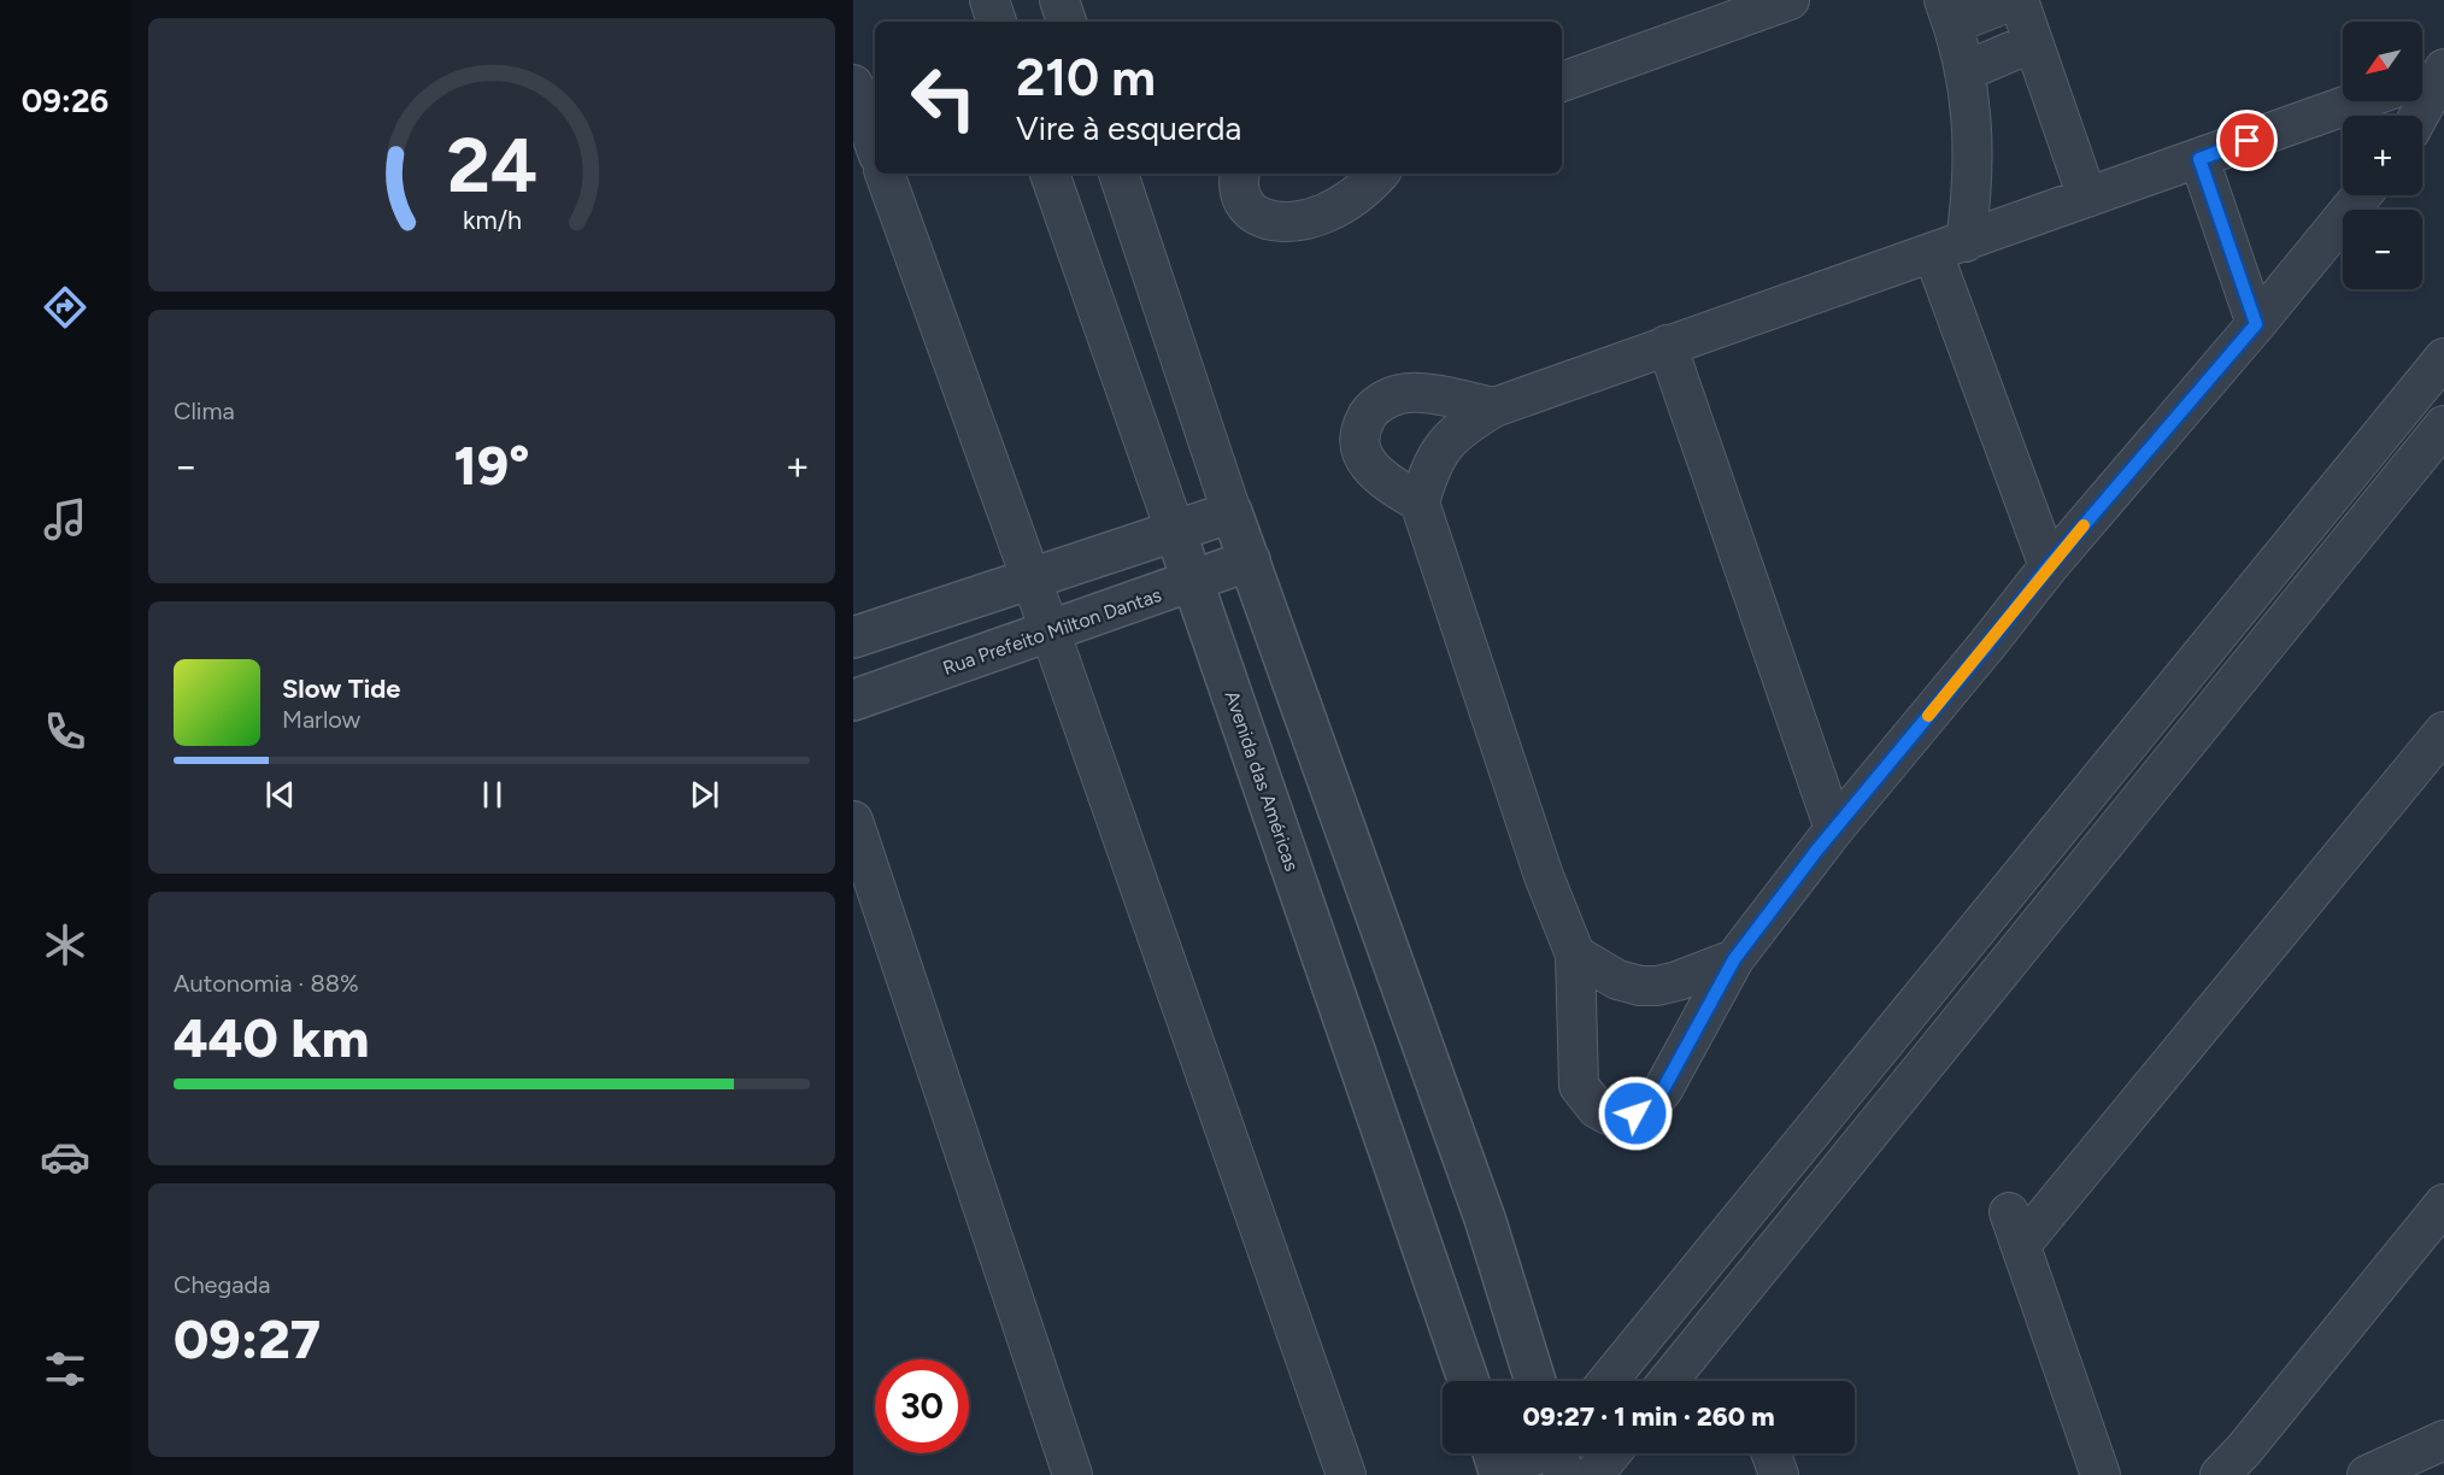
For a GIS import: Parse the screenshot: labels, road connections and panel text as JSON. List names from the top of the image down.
{
  "streets": {
    "street": ["Rua Prefeito Milton Dantas", "Avenida das Américas"]
  },
  "crossings": [
    ["Rua Prefeito Milton Dantas", "Avenida das Américas"]
  ],
  "north": "bottom left",
  "page": {
    "tabs": "09:26",
    "map_buttons": ["+", "−"],
    "turn": ["210 m", "Vire à esquerda"],
    "tile": [
      "Clima",
      ["Autonomia · 88%", "440 km"],
      ["Chegada", "09:27"]
    ],
    "heat": ["−", "19°", "+"],
    "song": ["Slow Tide", "Marlow"],
    "limit": "30",
    "trip": "09:27 · 1 min · 260 m",
    "gauge": ["24", "km/h"]
  }
}
